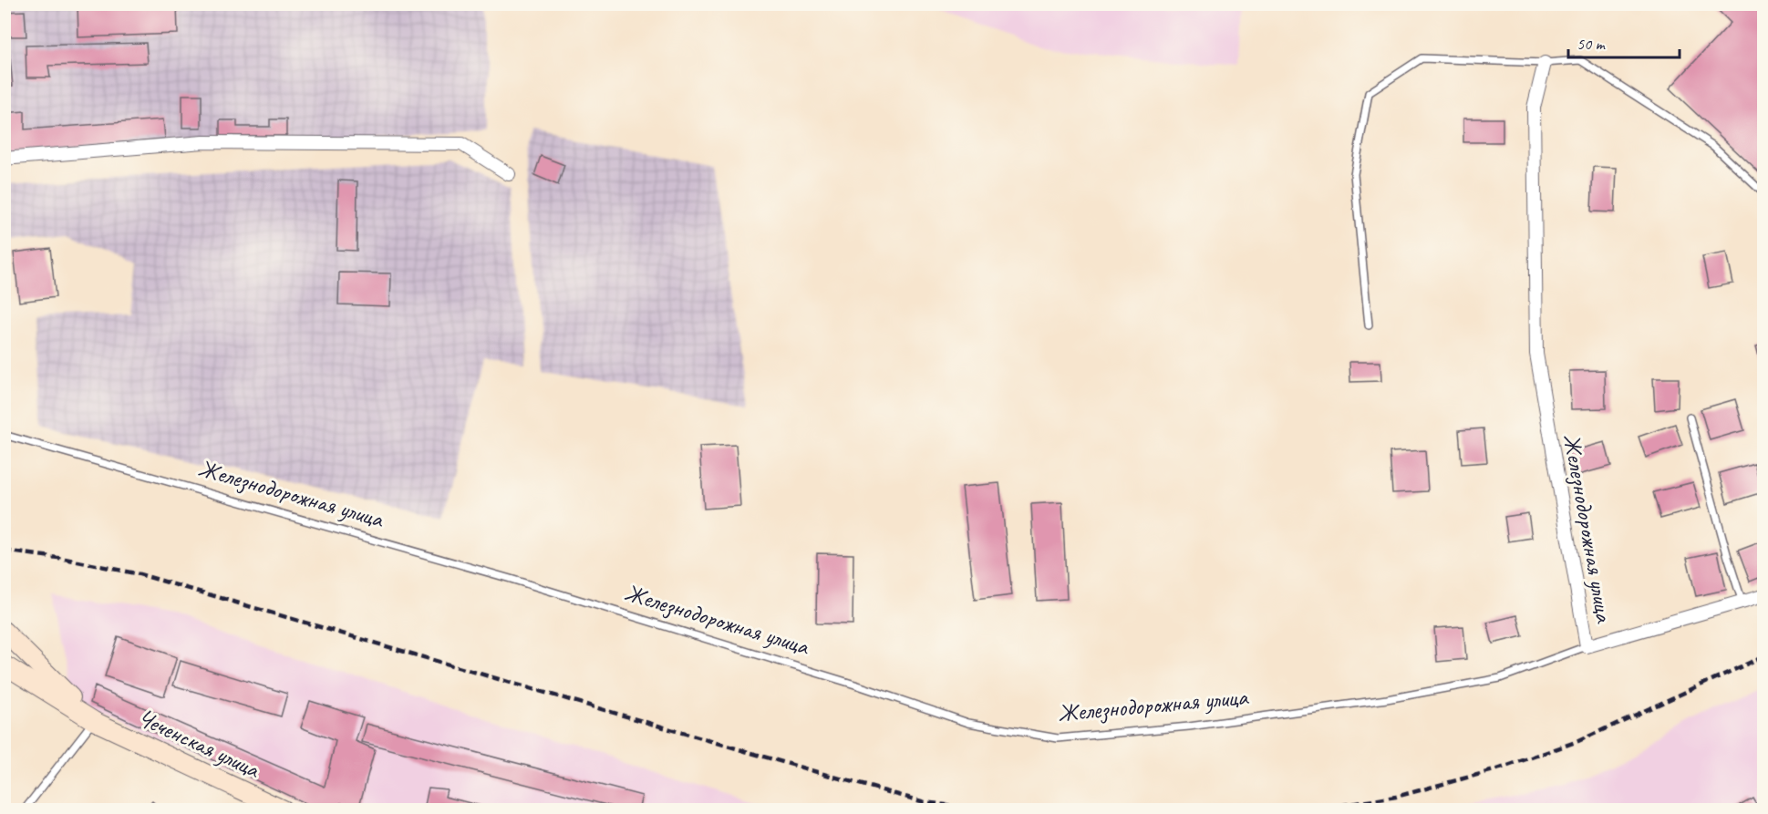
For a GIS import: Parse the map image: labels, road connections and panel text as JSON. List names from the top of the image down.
{
  "streets": {
    "main road": ["Чеченская улица"],
    "street": ["Железнодорожная улица"]
  },
  "scale_bar": "50 m"
}
